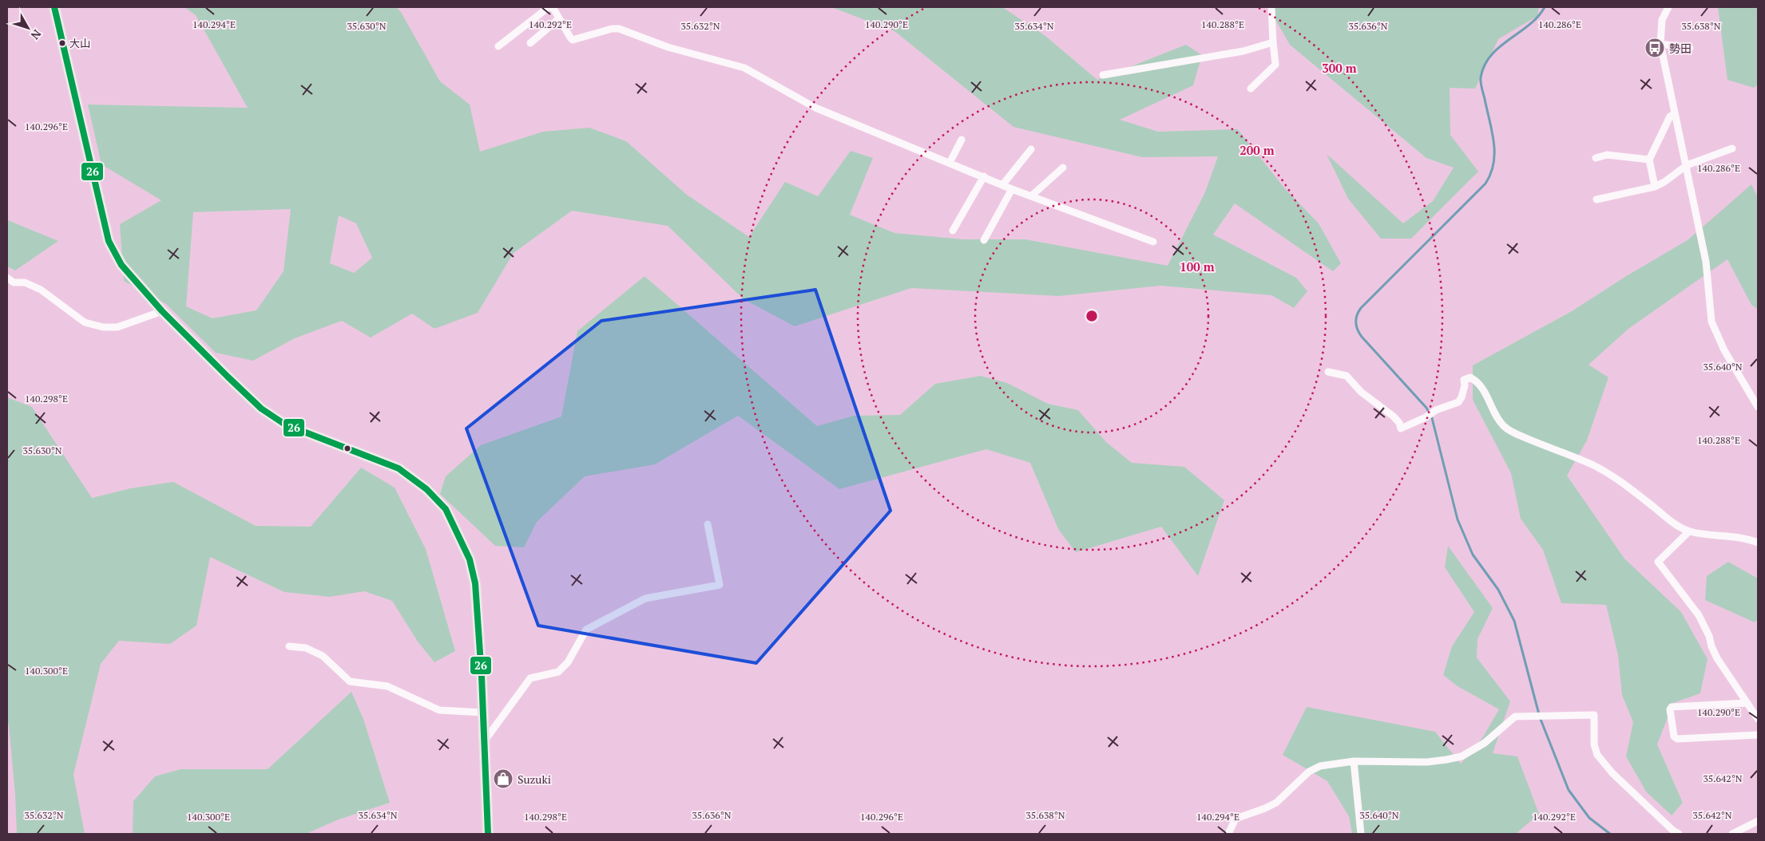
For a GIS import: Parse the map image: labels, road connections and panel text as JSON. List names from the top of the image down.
{
  "places": {
    "other": ["大山"],
    "bus stop": ["勢田"],
    "shop": ["Suzuki"]
  },
  "lines": ["transit line 26"],
  "north": "bottom right",
  "coordinates": [
    "140.290°E",
    "140.294°E",
    "140.292°E",
    "140.286°E",
    "140.288°E",
    "35.632°N",
    "35.636°N",
    "35.630°N",
    "35.634°N",
    "35.638°N",
    "140.296°E",
    "35.640°N",
    "140.298°E",
    "140.300°E",
    "35.642°N"
  ],
  "rings": ["300 m", "200 m", "100 m"]
}
